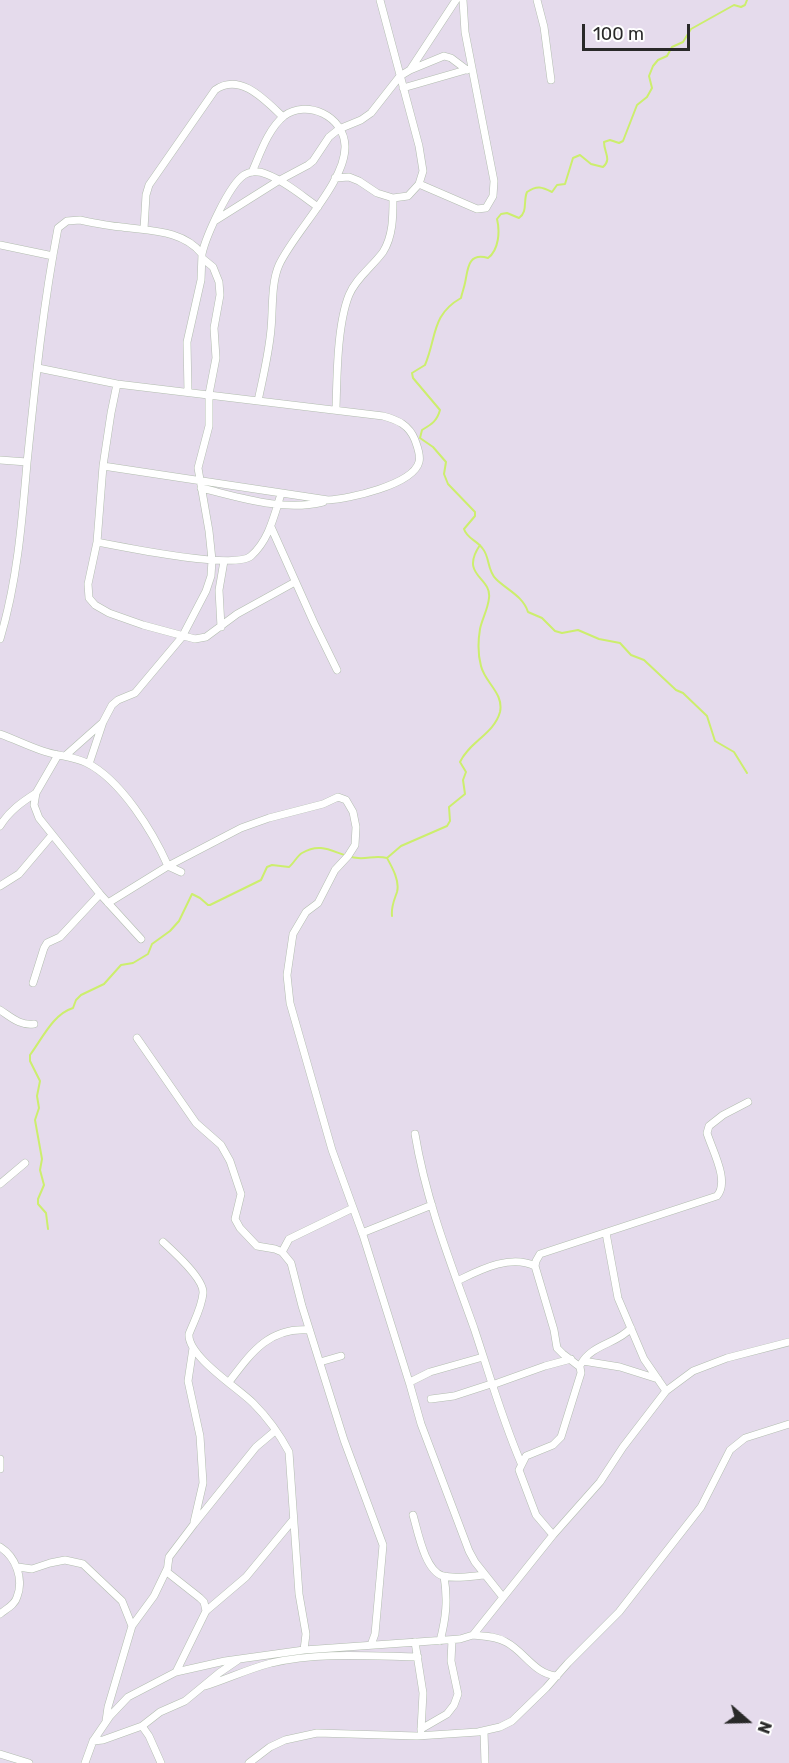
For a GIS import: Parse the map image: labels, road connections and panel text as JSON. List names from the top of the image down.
{
  "scale_bar": "100 m",
  "north": "right"
}
